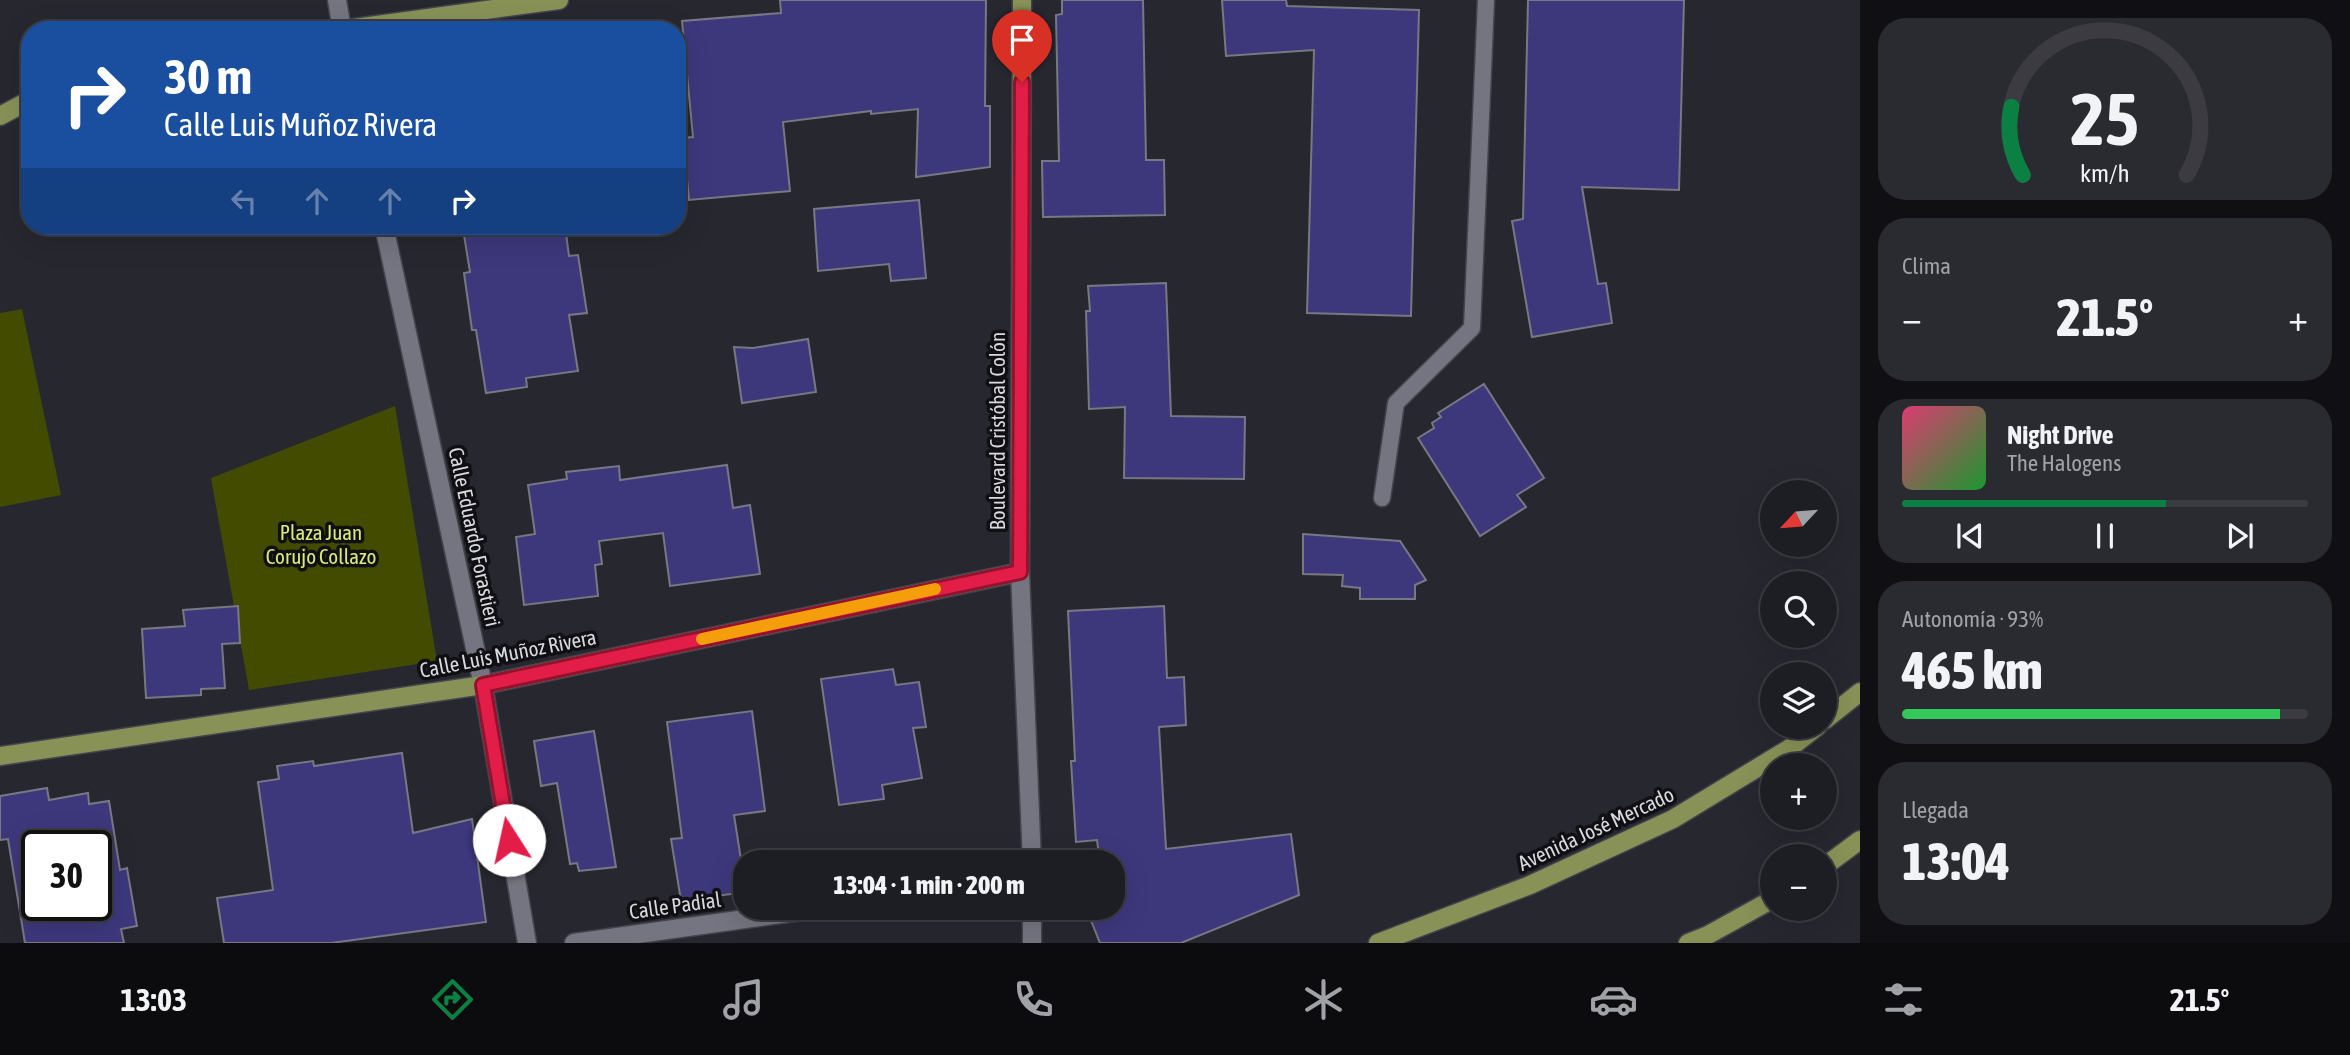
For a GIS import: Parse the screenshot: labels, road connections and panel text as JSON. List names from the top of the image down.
{
  "streets": {
    "main road": ["Boulevard Cristóbal Colón", "Calle Luis Muñoz Rivera", "Avenida José Mercado"],
    "street": ["Calle Eduardo Forastieri", "Calle Padial"]
  },
  "crossings": [
    ["Boulevard Cristóbal Colón", "Calle Luis Muñoz Rivera"],
    ["Calle Eduardo Forastieri", "Calle Luis Muñoz Rivera"]
  ],
  "parks": ["Plaza Juan Corujo Collazo"],
  "north": "bottom left",
  "page": {
    "turn": ["30 m", "Calle Luis Muñoz Rivera"],
    "tile": [
      "Clima",
      ["Autonomía · 93%", "465 km"],
      ["Llegada", "13:04"]
    ],
    "heat": ["−", "21.5°", "+"],
    "song": ["Night Drive", "The Halogens"],
    "map_buttons": ["+", "−"],
    "limit": "30",
    "trip": "13:04 · 1 min · 200 m",
    "tabs": ["13:03", "21.5°"],
    "gauge": ["25", "km/h"]
  }
}
